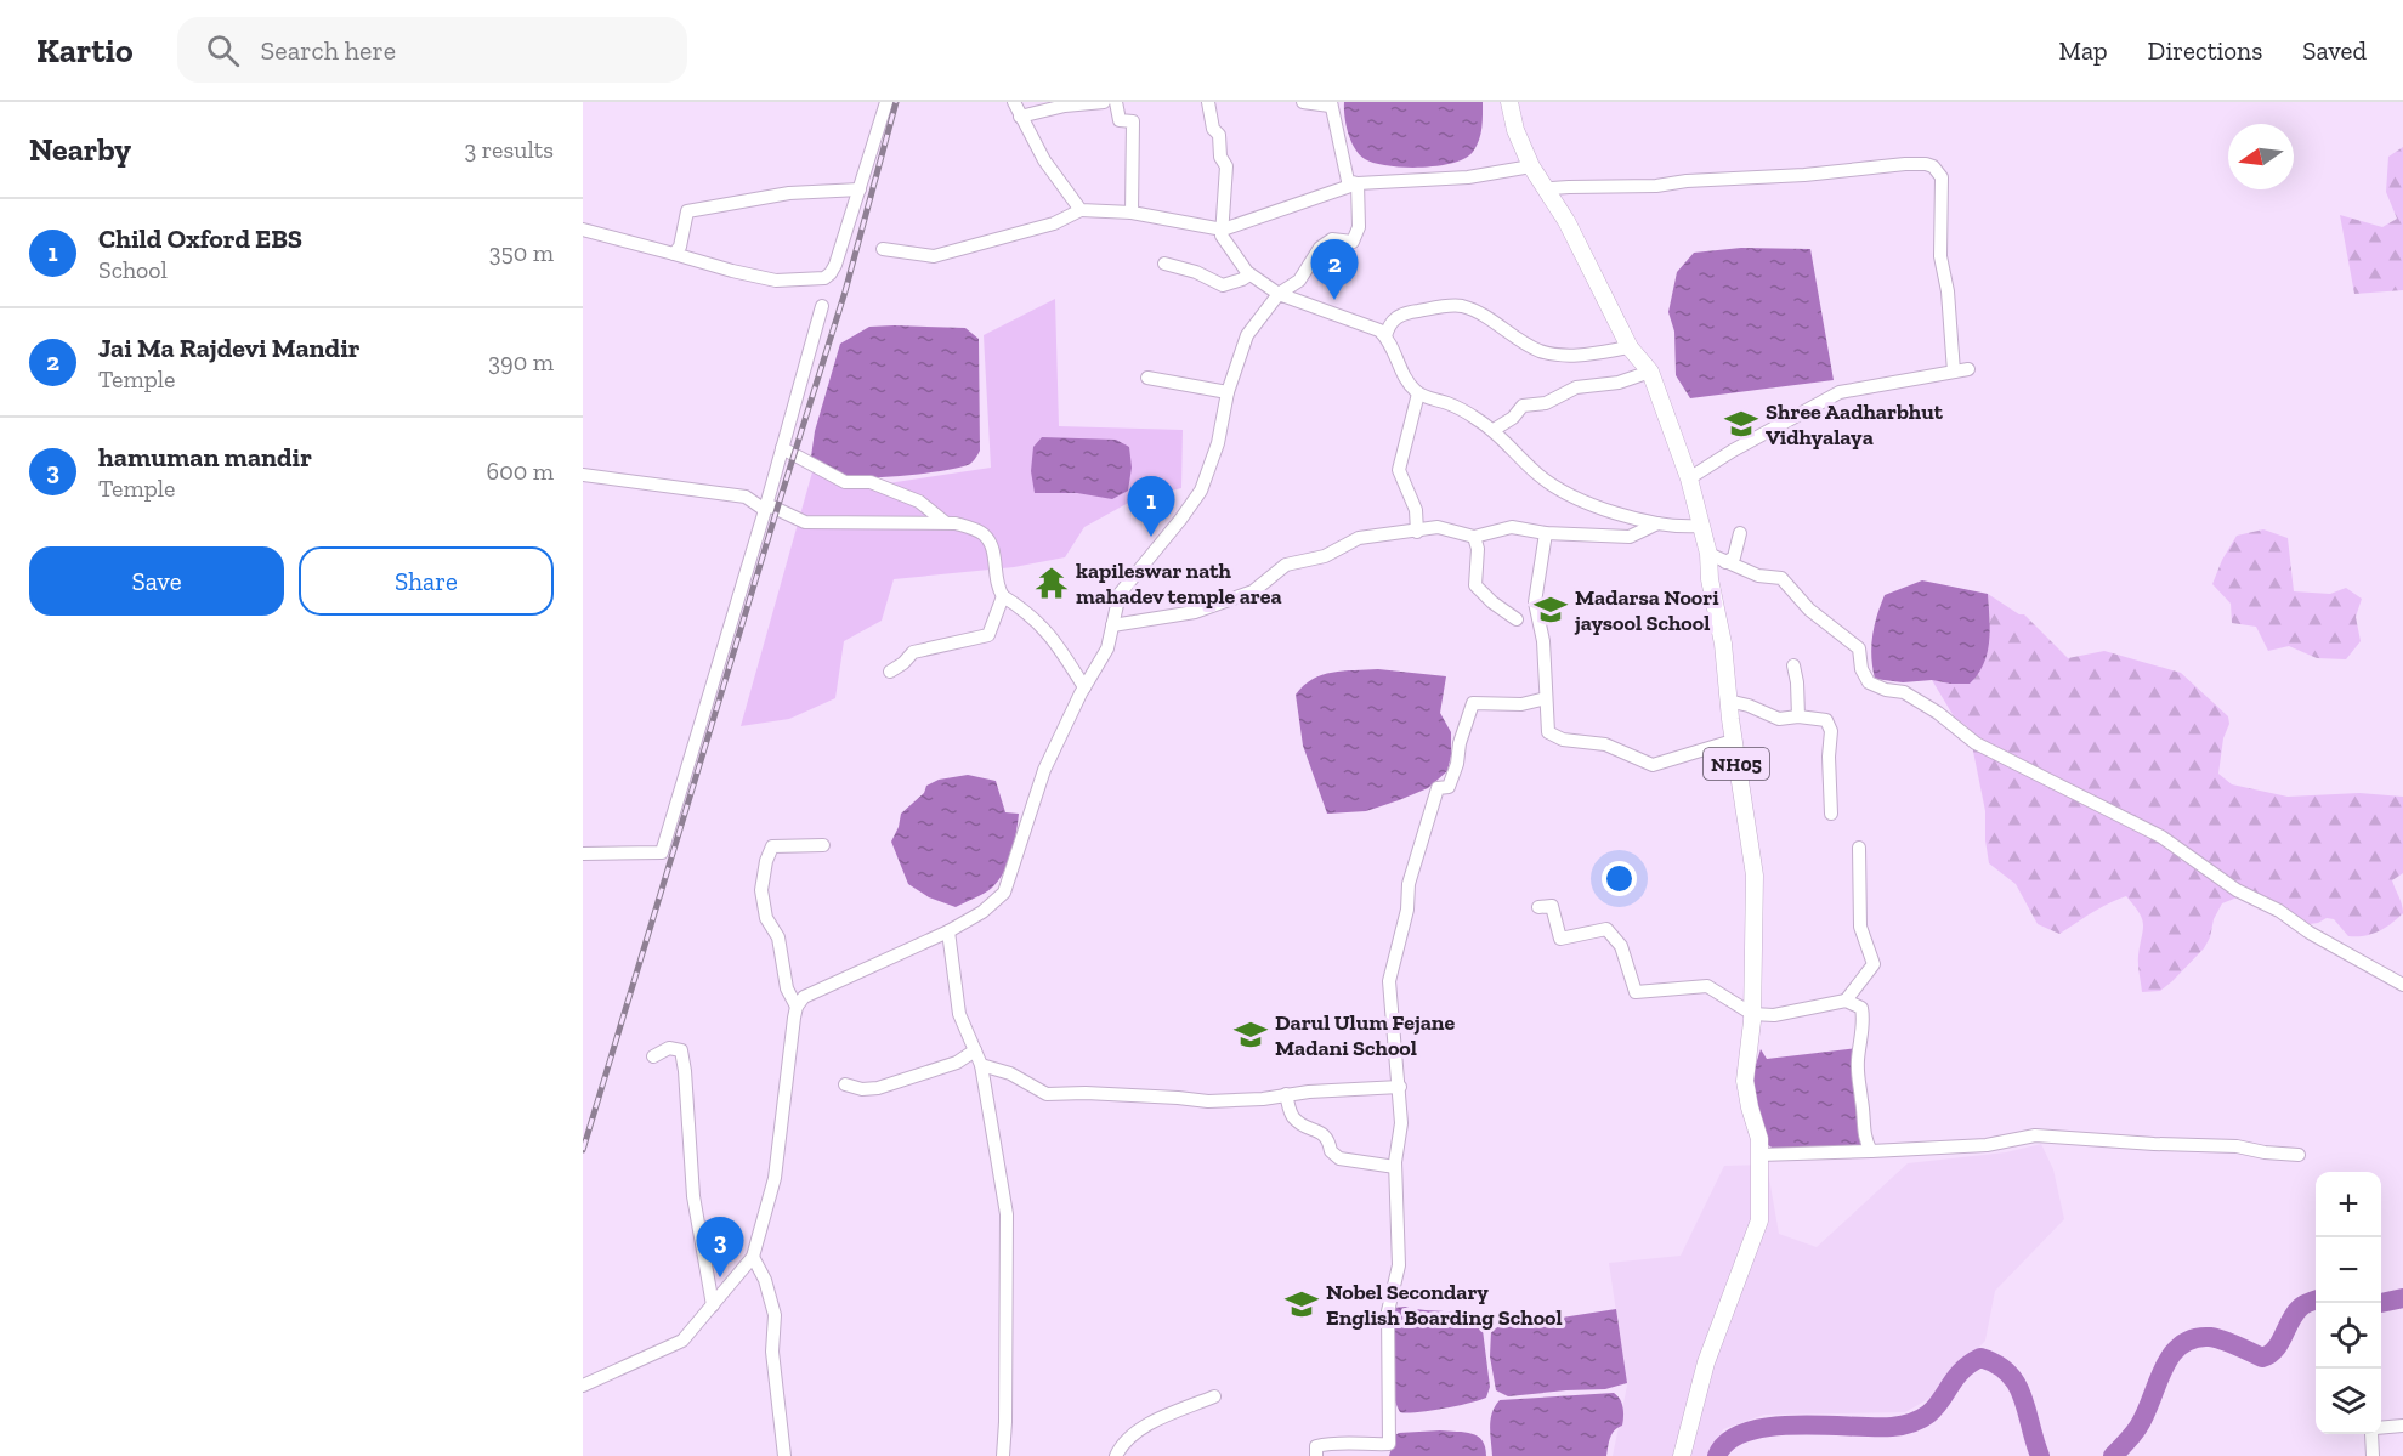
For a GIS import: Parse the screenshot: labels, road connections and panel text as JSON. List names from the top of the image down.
{
  "streets": {
    "main road": ["NH05"]
  },
  "places": {
    "school or university": [
      "Shree Aadharbhut Vidhyalaya",
      "Madarsa Noori jaysool School",
      "Darul Ulum Fejane Madani School",
      "Nobel Secondary English Boarding School"
    ],
    "temple": ["kapileswar nath mahadev temple area"]
  },
  "north": "left",
  "page": {
    "header": "Kartio",
    "search": "Search here",
    "nav": ["Map", "Directions", "Saved"],
    "heading": ["Nearby", "3 results"],
    "list": [
      {
        "mark": "1",
        "name": "Child Oxford EBS",
        "note": "School",
        "value": "350 m"
      },
      {
        "mark": "2",
        "name": "Jai Ma Rajdevi Mandir",
        "note": "Temple",
        "value": "390 m"
      },
      {
        "mark": "3",
        "name": "hamuman mandir",
        "note": "Temple",
        "value": "600 m"
      }
    ],
    "pins": ["2", "1", "3"],
    "buttons": ["Save", "Share"],
    "map_buttons": ["+", "−"]
  }
}
